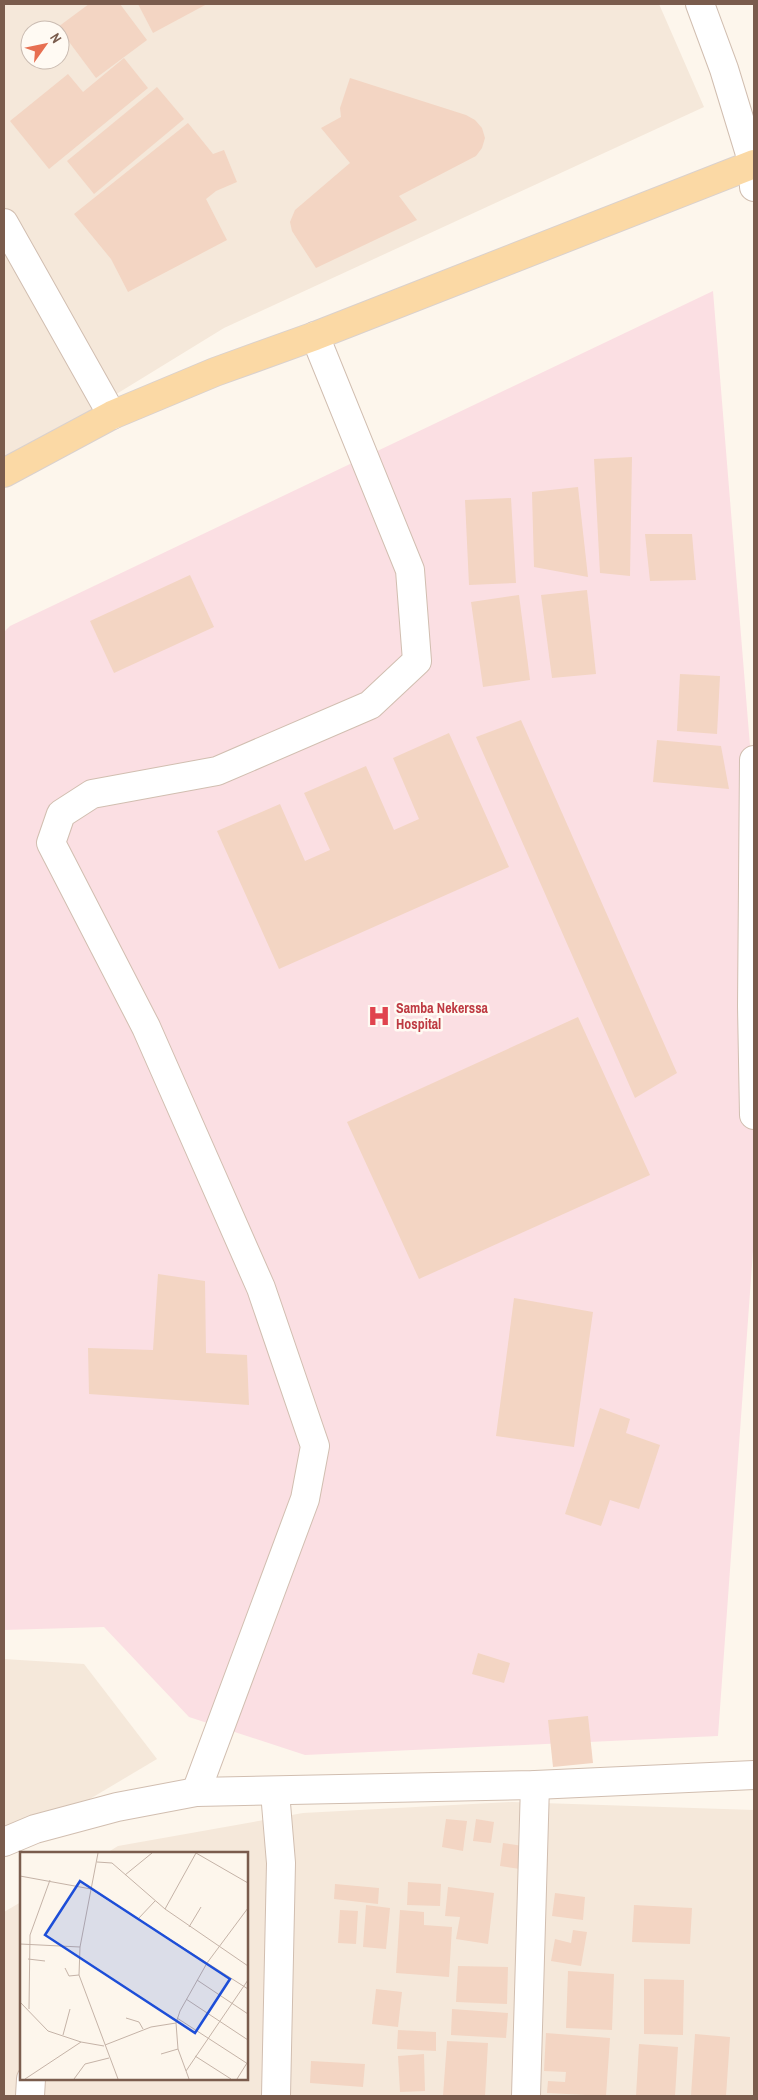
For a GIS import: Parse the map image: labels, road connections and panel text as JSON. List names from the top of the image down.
{
  "places": {
    "hospital": ["Samba Nekerssa Hospital"]
  },
  "north": "top right"
}
